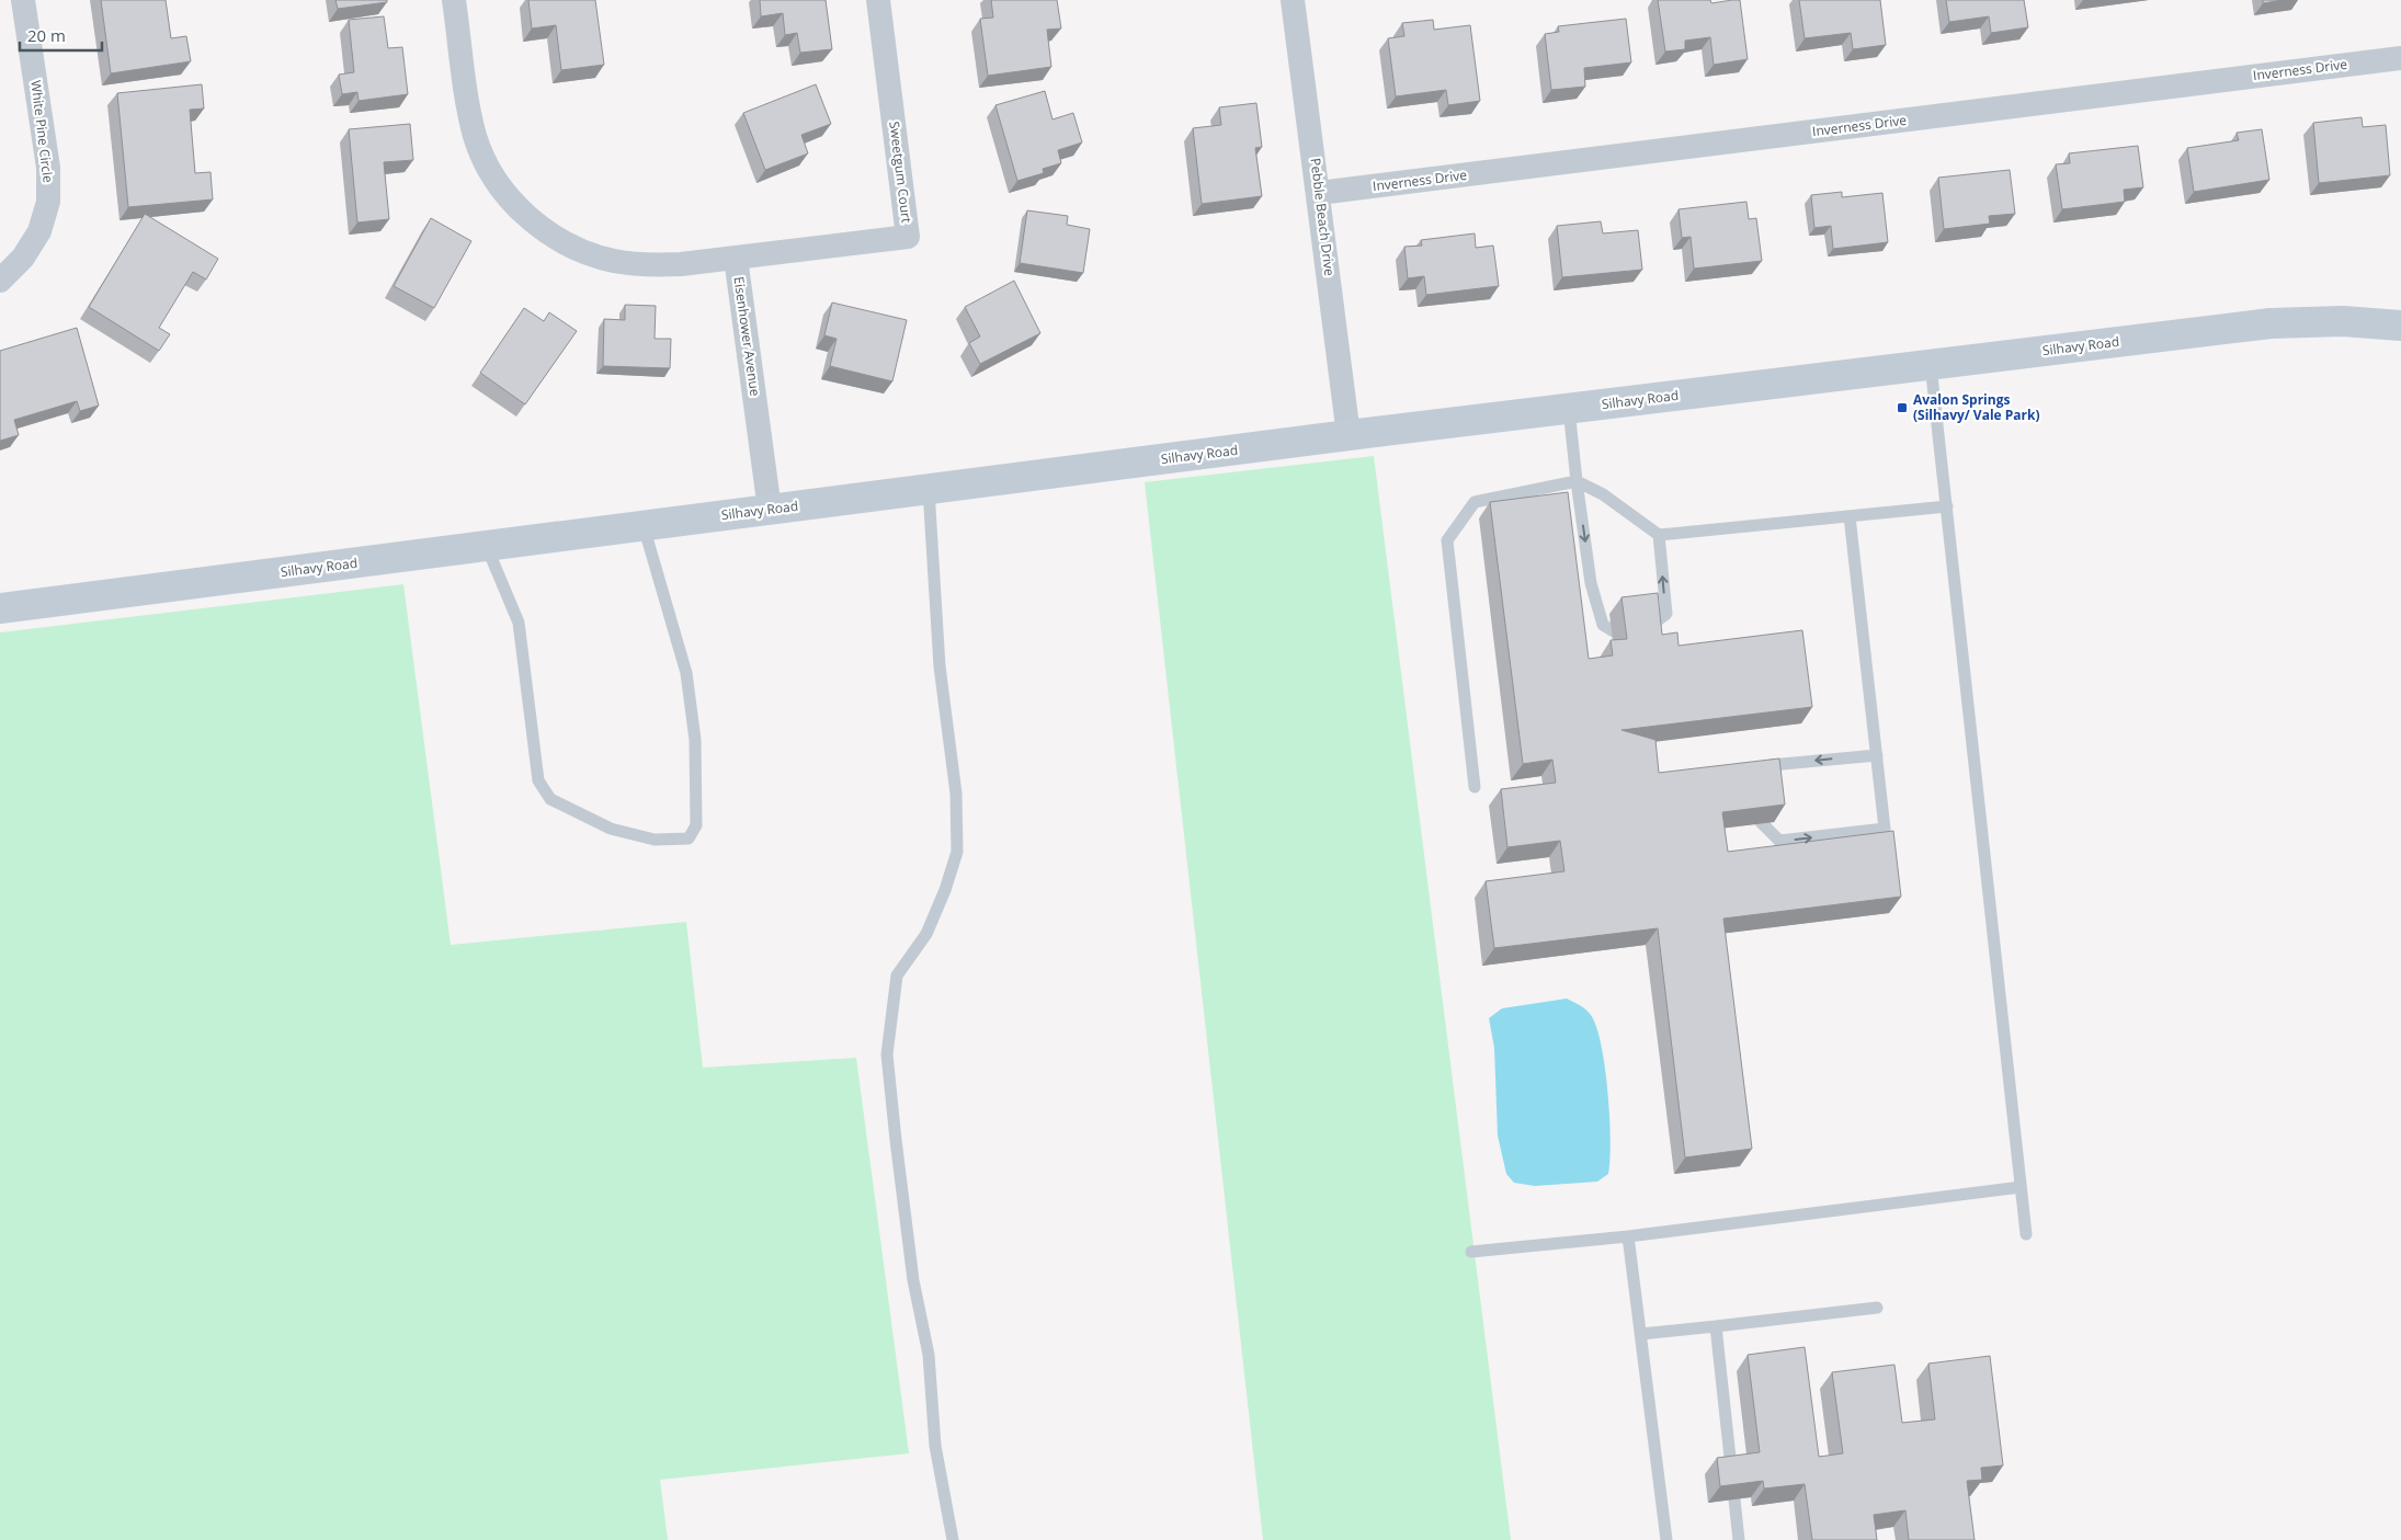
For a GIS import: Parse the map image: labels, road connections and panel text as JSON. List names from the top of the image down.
{
  "streets": {
    "street": [
      "Inverness Drive",
      "White Pine Circle",
      "Sweetgum Court",
      "Pebble Beach Drive",
      "Eisenhower Avenue",
      "Silhavy Road"
    ]
  },
  "crossings": [
    ["Inverness Drive", "Pebble Beach Drive"],
    ["Sweetgum Court", "Eisenhower Avenue"],
    ["Pebble Beach Drive", "Silhavy Road"],
    ["Eisenhower Avenue", "Silhavy Road"]
  ],
  "places": {
    "transit": ["Avalon Springs (Silhavy/ Vale Park)"]
  },
  "scale_bar": "20 m"
}
